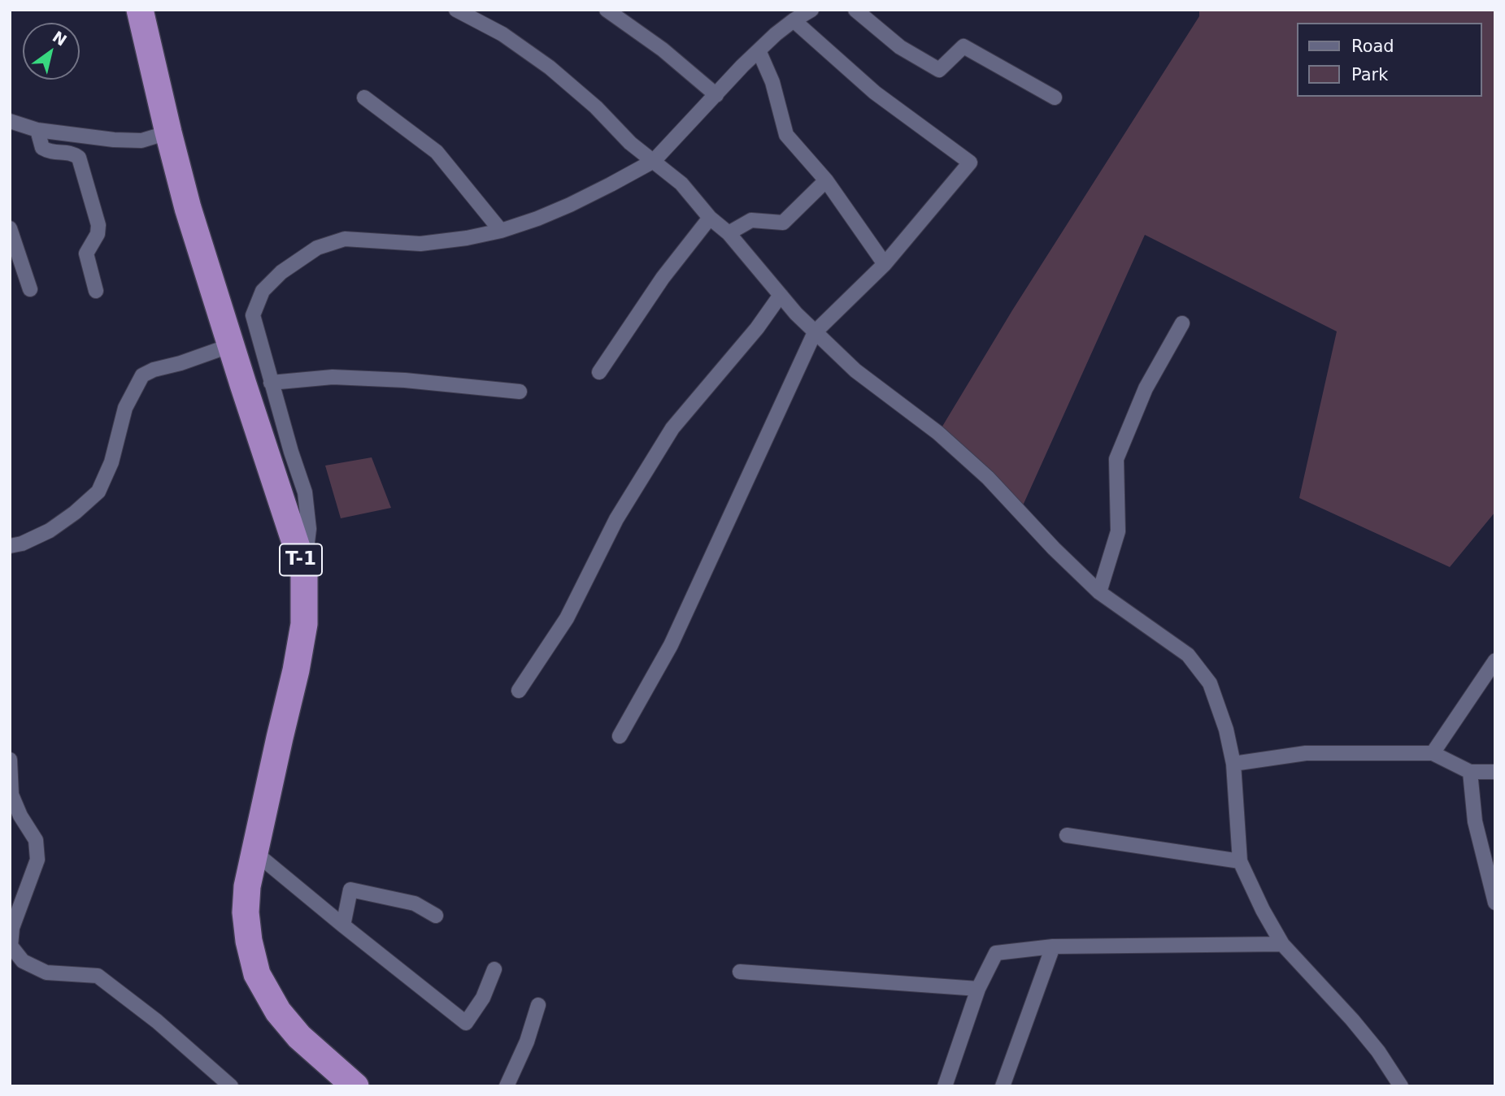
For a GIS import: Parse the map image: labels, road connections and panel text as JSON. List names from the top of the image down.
{
  "streets": {
    "highway": ["T-1"]
  },
  "legend": ["Road", "Park"],
  "north": "top right"
}
